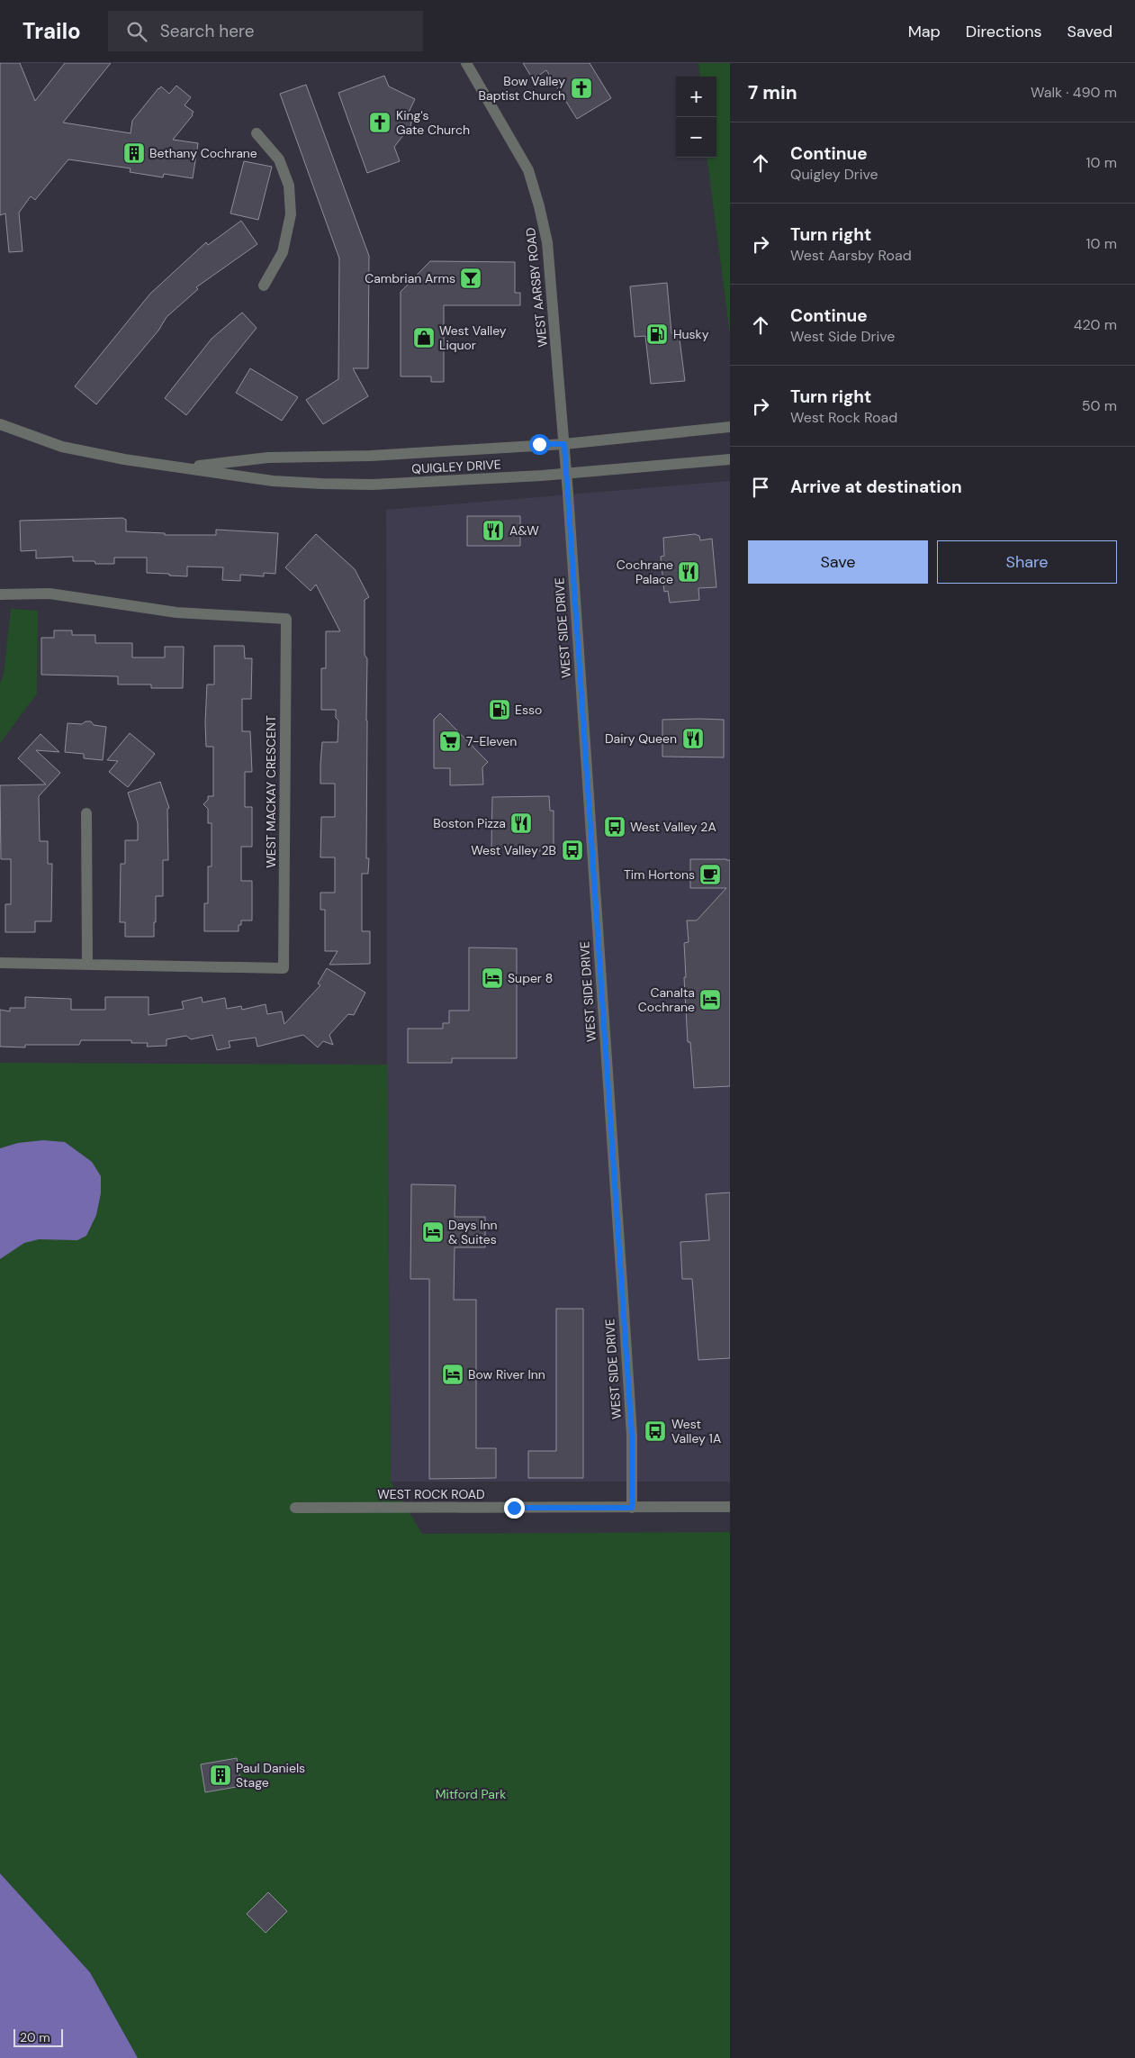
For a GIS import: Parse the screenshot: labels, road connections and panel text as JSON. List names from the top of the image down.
{
  "streets": {
    "street": [
      "WEST AARSBY ROAD",
      "QUIGLEY DRIVE",
      "WEST SIDE DRIVE",
      "WEST MACKAY CRESCENT",
      "WEST ROCK ROAD"
    ]
  },
  "crossings": [
    ["WEST AARSBY ROAD", "QUIGLEY DRIVE"],
    ["WEST AARSBY ROAD", "WEST SIDE DRIVE"],
    ["QUIGLEY DRIVE", "WEST SIDE DRIVE"],
    ["WEST SIDE DRIVE", "WEST ROCK ROAD"]
  ],
  "parks": ["Mitford Park"],
  "places": {
    "church": ["Bow Valley Baptist Church", "King's Gate Church"],
    "building": ["Bethany Cochrane", "Paul Daniels Stage"],
    "bar": ["Cambrian Arms"],
    "fuel station": ["Husky", "Esso"],
    "shop": ["West Valley Liquor"],
    "restaurant": [
      "A&W",
      "Cochrane Palace",
      "Dairy Queen",
      "Boston Pizza"
    ],
    "supermarket": ["7-Eleven"],
    "bus stop": ["West Valley 2A", "West Valley 2B", "West Valley 1A"],
    "cafe": ["Tim Hortons"],
    "hotel": [
      "Super 8",
      "Canalta Cochrane",
      "Days Inn & Suites",
      "Bow River Inn"
    ]
  },
  "scale_bar": "20 m",
  "page": {
    "header": "Trailo",
    "search": "Search here",
    "nav": ["Map", "Directions", "Saved"],
    "heading": ["7 min", "Walk · 490 m"],
    "map_buttons": ["+", "−"],
    "list": [
      ["Continue", "Quigley Drive", "10 m"],
      ["Turn right", "West Aarsby Road", "10 m"],
      ["Continue", "West Side Drive", "420 m"],
      ["Turn right", "West Rock Road", "50 m"],
      "Arrive at destination"
    ],
    "buttons": ["Save", "Share"],
    "scale": "20 m"
  }
}
